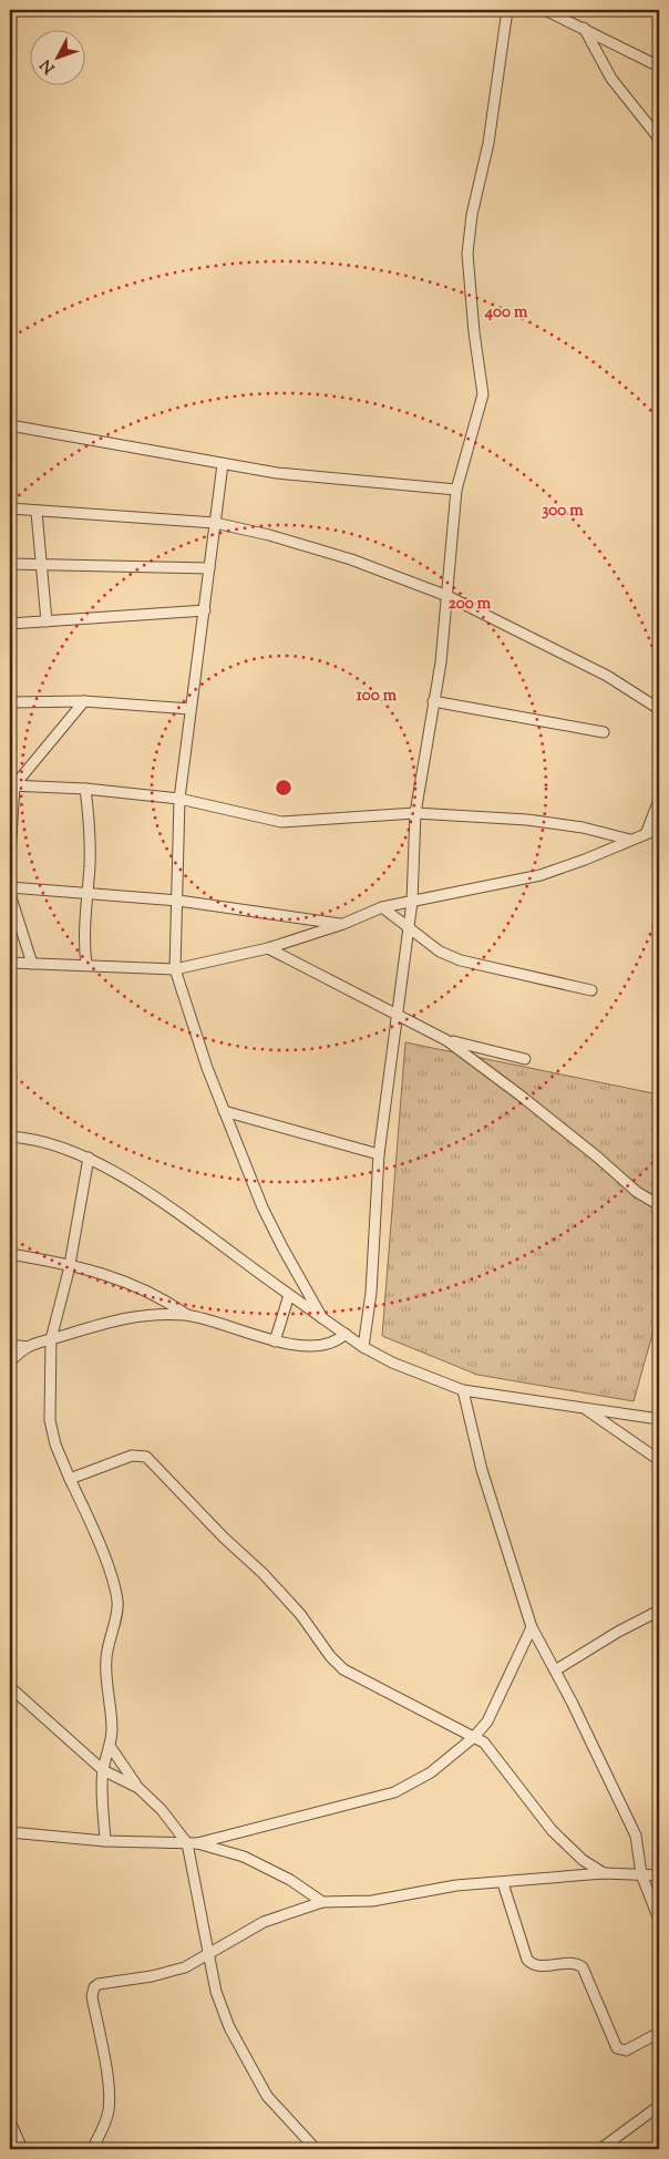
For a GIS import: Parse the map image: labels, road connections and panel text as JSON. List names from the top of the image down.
{
  "north": "bottom left",
  "rings": [
    "400 m",
    "300 m",
    "200 m",
    "100 m"
  ]
}
